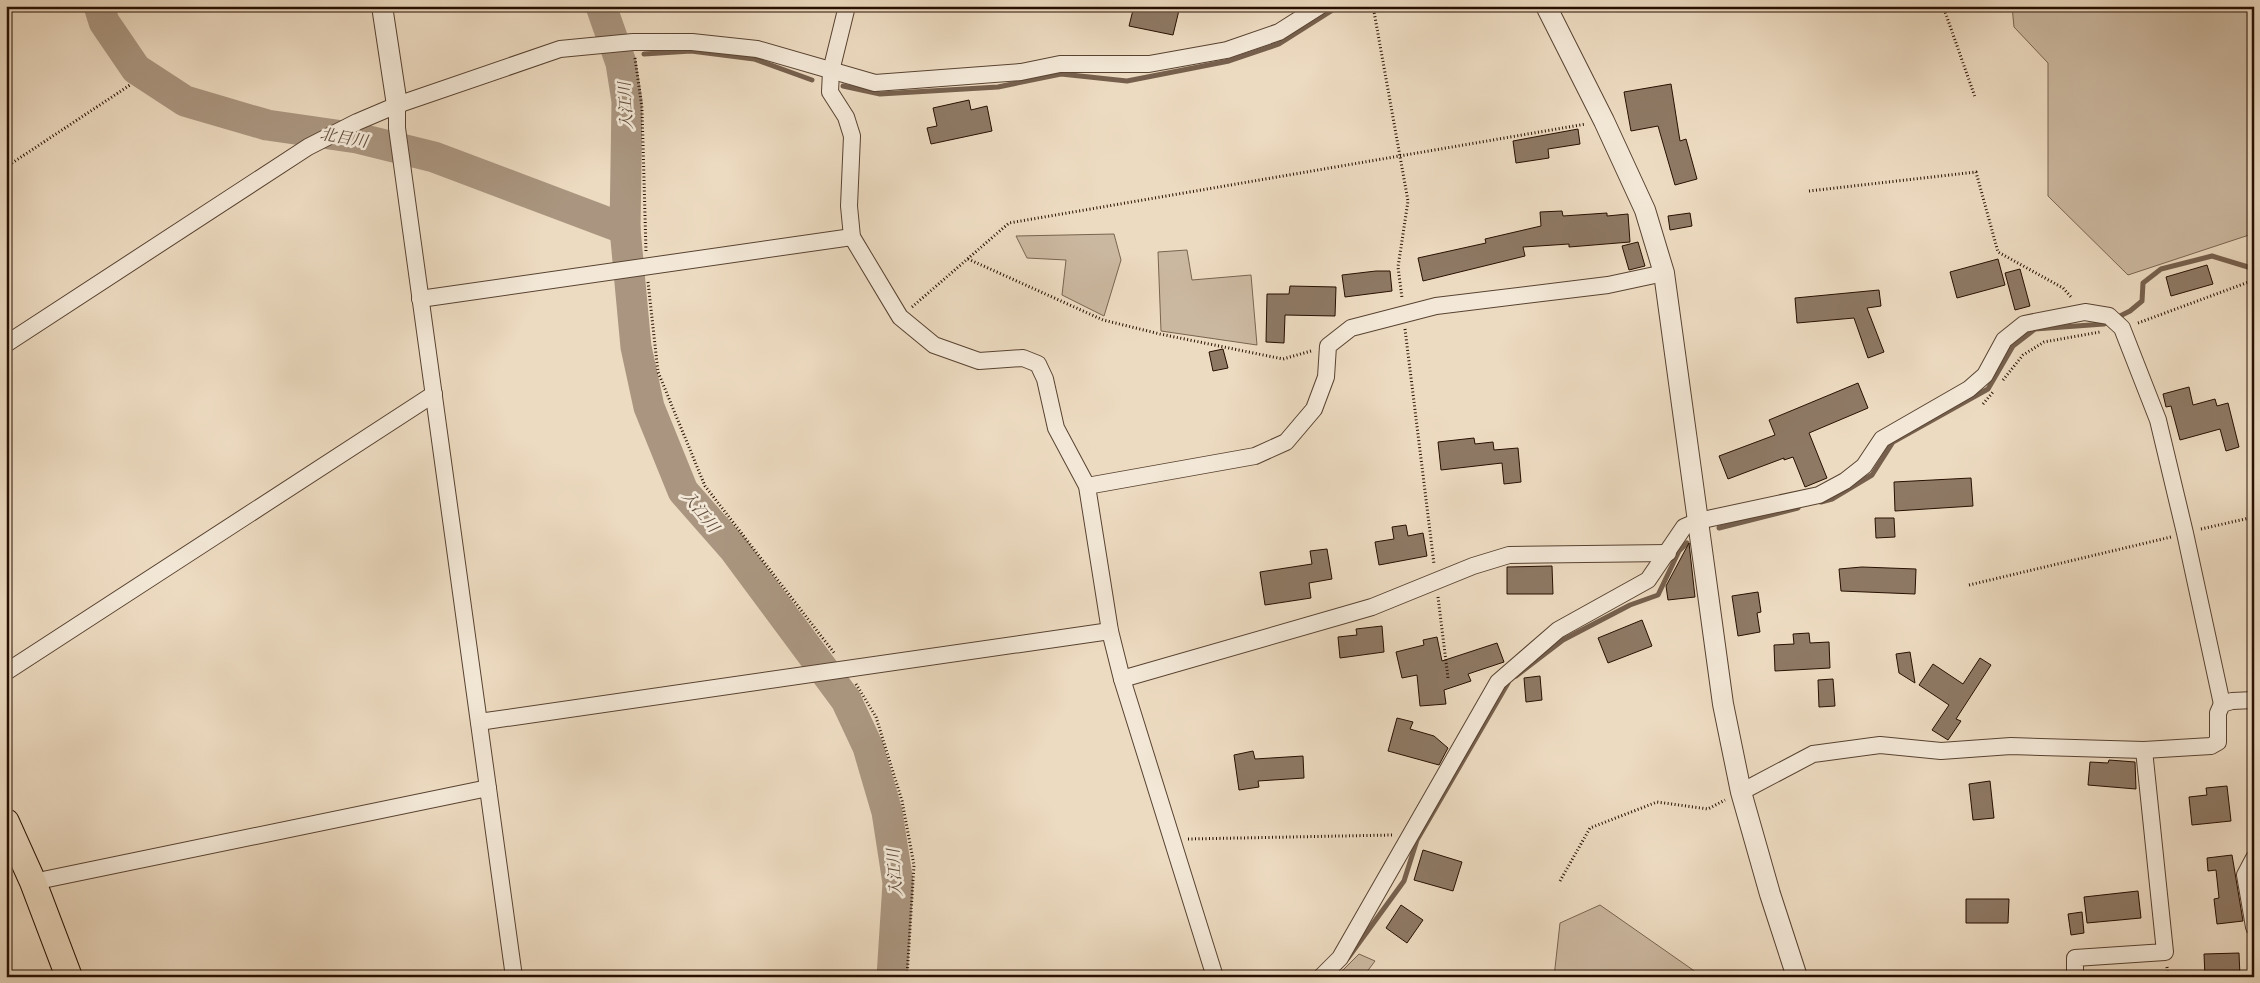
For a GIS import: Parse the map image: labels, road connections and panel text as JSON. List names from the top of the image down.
{
  "water": ["入江川", "北目川"]
}
